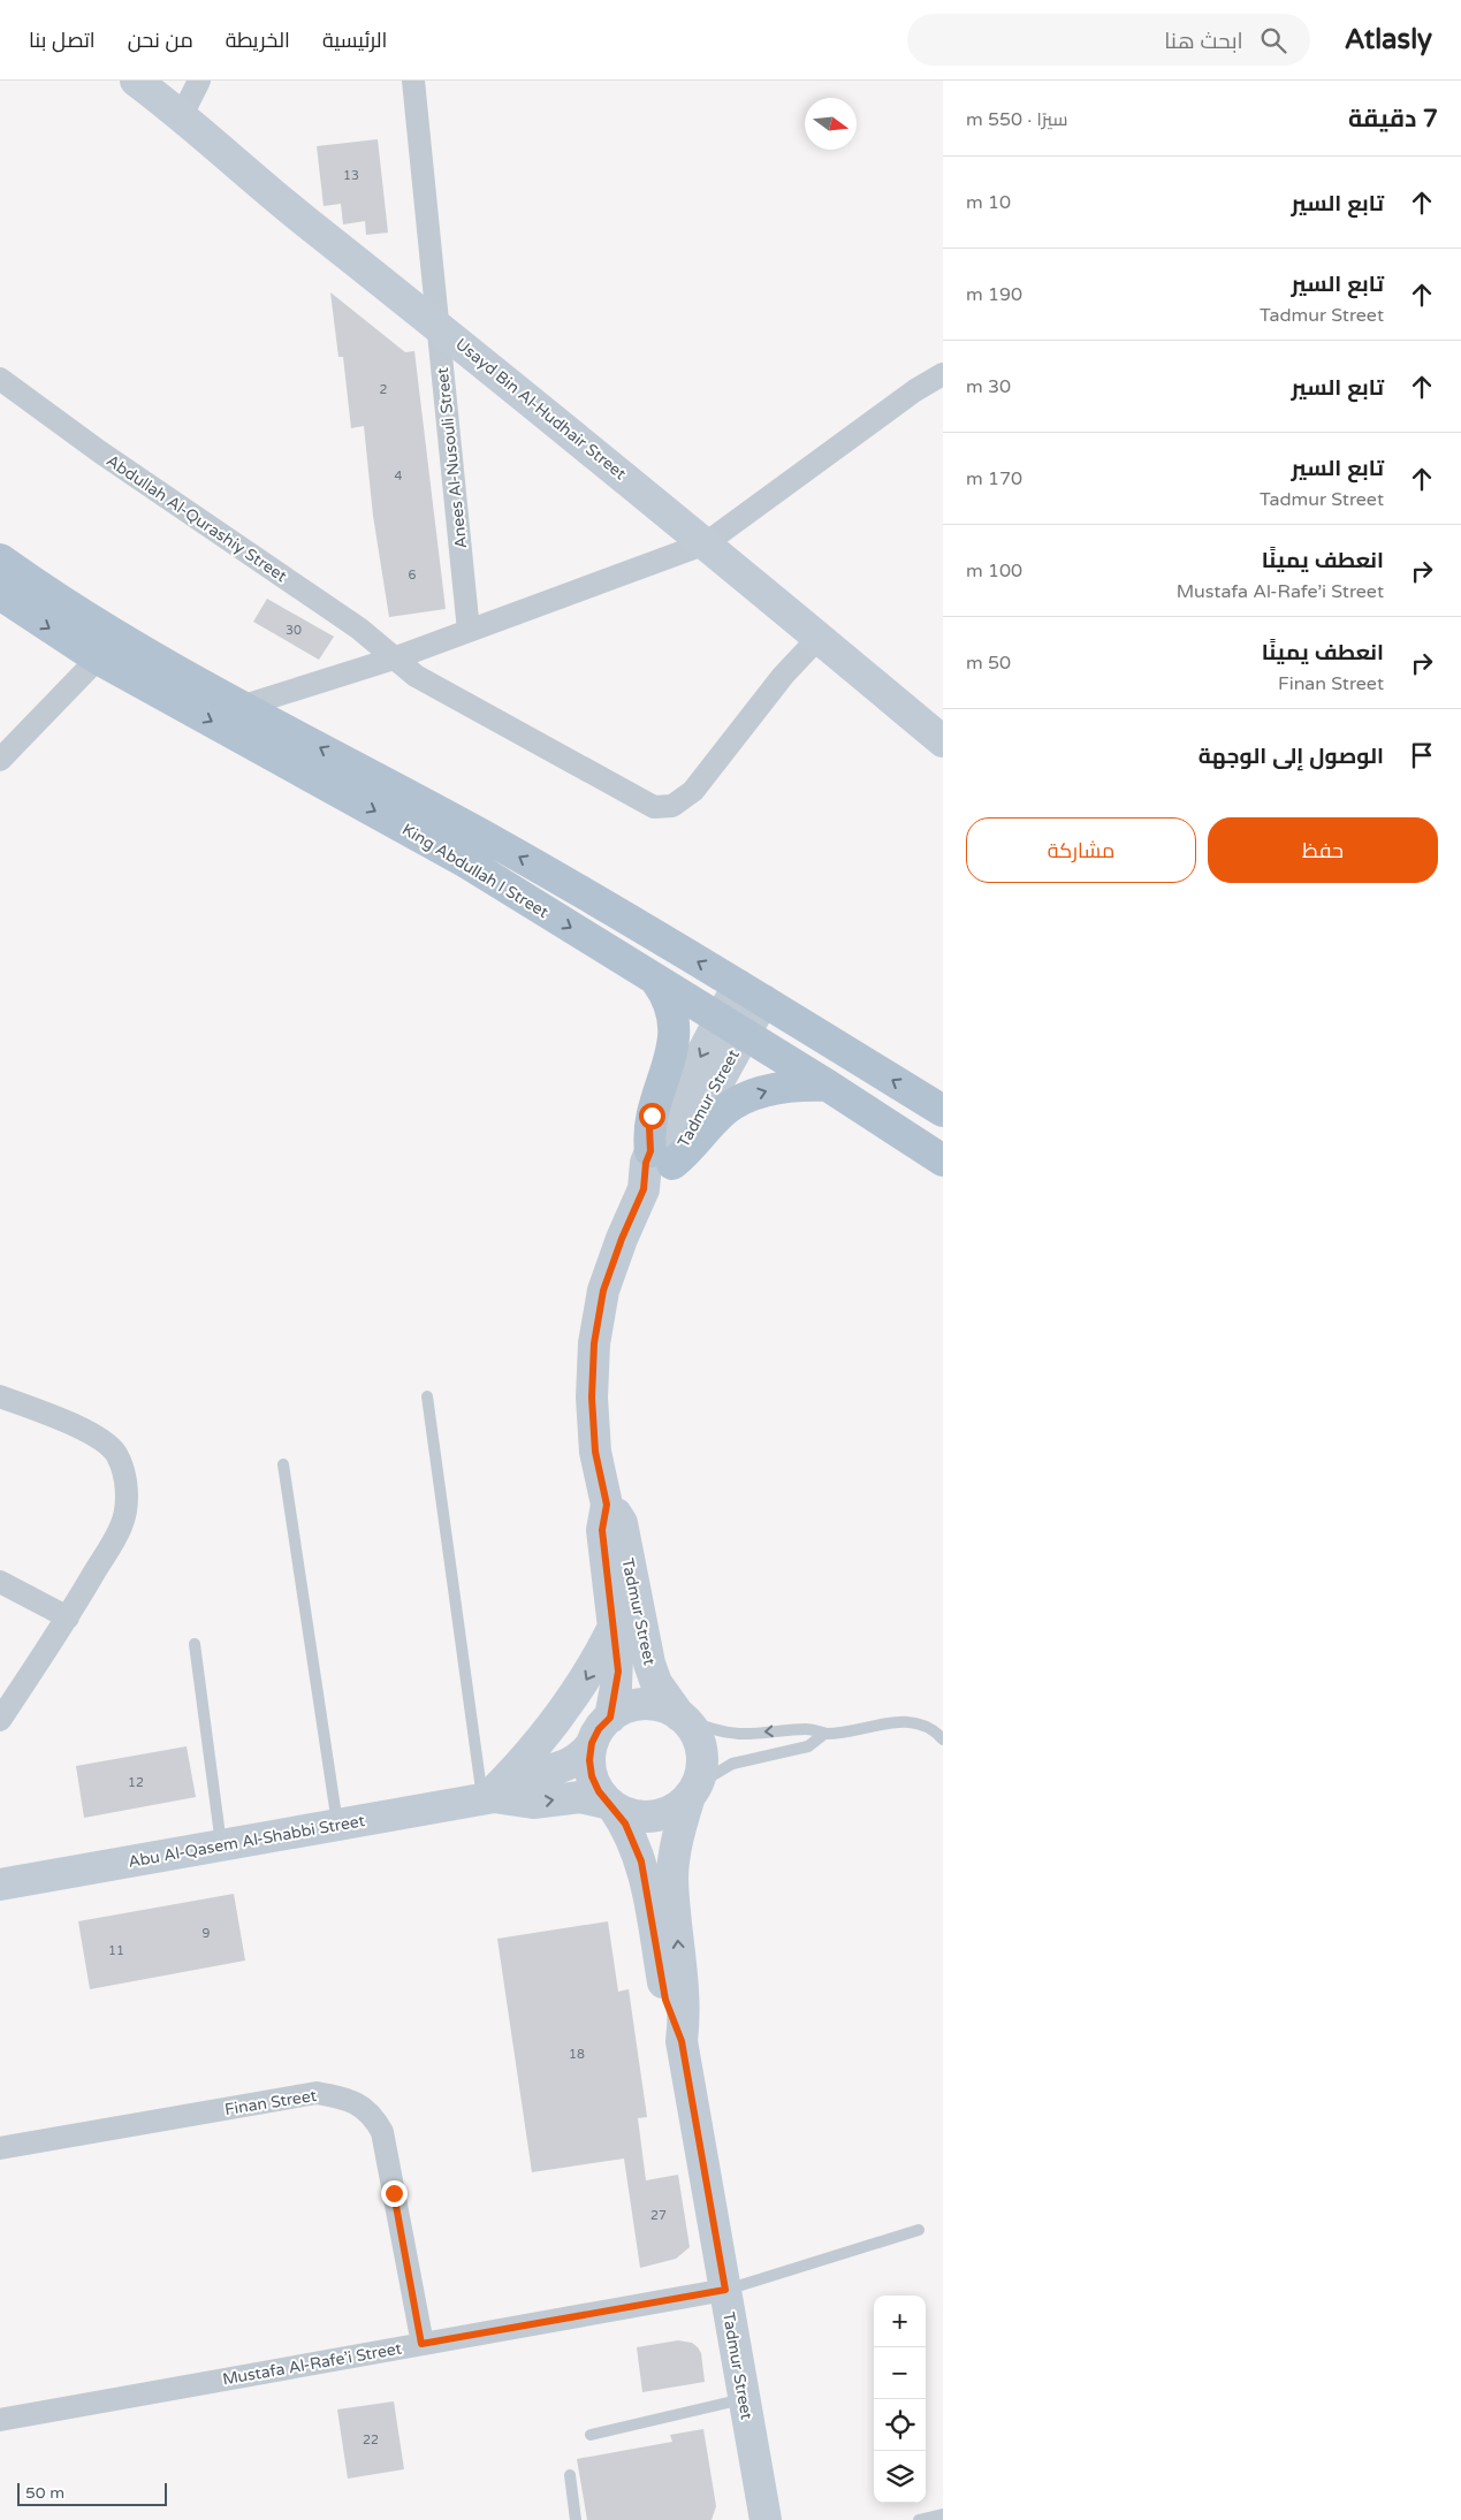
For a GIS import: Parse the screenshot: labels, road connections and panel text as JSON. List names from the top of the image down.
{
  "streets": {
    "main road": ["King Abdullah I Street"],
    "street": [
      "Usayd Bin Al-Hudhair Street",
      "Anees Al-Nusouli Street",
      "Abdullah Al-Qurashiy Street",
      "Tadmur Street",
      "Abu Al-Qasem Al-Shabbi Street",
      "Finan Street",
      "Mustafa Al-Rafe’i Street"
    ]
  },
  "crossings": [
    ["Usayd Bin Al-Hudhair Street", "Anees Al-Nusouli Street"],
    ["Usayd Bin Al-Hudhair Street", "Abdullah Al-Qurashiy Street"],
    ["King Abdullah I Street", "Tadmur Street"],
    ["Tadmur Street", "Abu Al-Qasem Al-Shabbi Street"],
    ["Tadmur Street", "Mustafa Al-Rafe’i Street"],
    ["Finan Street", "Mustafa Al-Rafe’i Street"]
  ],
  "house_numbers": [
    "13",
    "2",
    "4",
    "6",
    "30",
    "12",
    "9",
    "11",
    "18",
    "27",
    "22"
  ],
  "scale_bar": "50 m",
  "north": "right",
  "page": {
    "header": "Atlasly",
    "search": "ابحث هنا",
    "nav": [
      "الرئيسية",
      "الخريطة",
      "من نحن",
      "اتصل بنا"
    ],
    "heading": ["7 دقيقة", "سيرًا · 550 m"],
    "list": [
      ["تابع السير", "10 m"],
      ["تابع السير", "Tadmur Street", "190 m"],
      ["تابع السير", "30 m"],
      ["تابع السير", "Tadmur Street", "170 m"],
      ["انعطف يمينًا", "Mustafa Al-Rafe’i Street", "100 m"],
      ["انعطف يمينًا", "Finan Street", "50 m"],
      "الوصول إلى الوجهة"
    ],
    "buttons": ["حفظ", "مشاركة"],
    "map_buttons": ["+", "−"],
    "scale": "50 m"
  }
}
